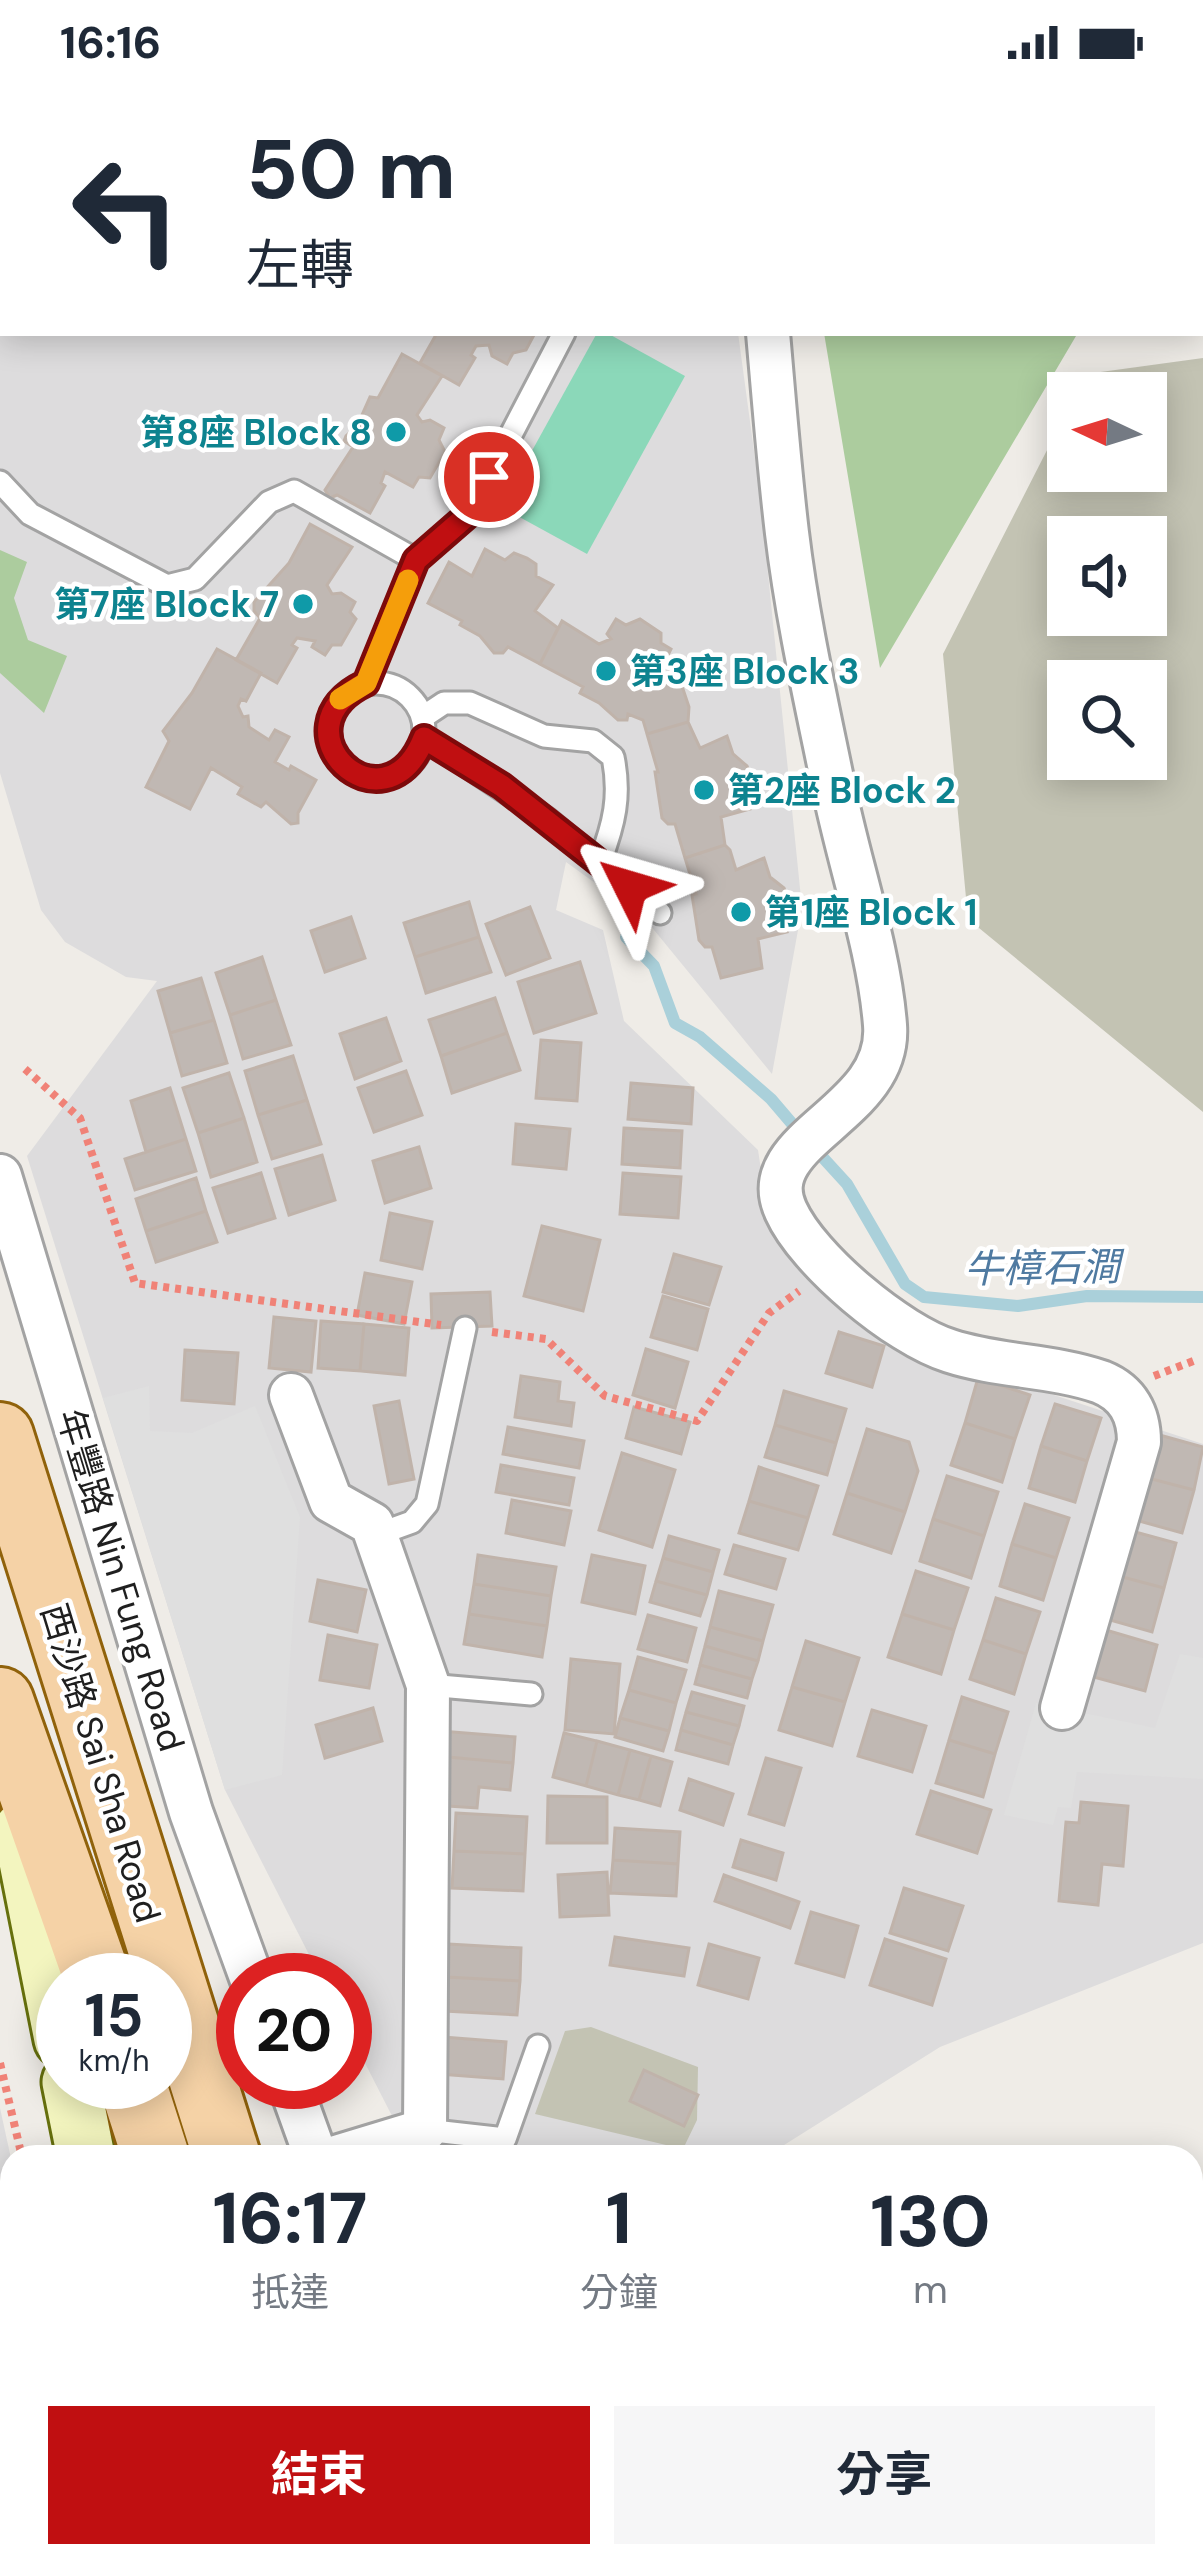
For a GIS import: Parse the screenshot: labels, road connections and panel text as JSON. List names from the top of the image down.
{
  "streets": {
    "main road": ["西沙路 Sai Sha Road"],
    "street": ["年豐路 Nin Fung Road"]
  },
  "water": ["牛樟石澗"],
  "places": [
    "第8座 Block 8",
    "第7座 Block 7",
    "第3座 Block 3",
    "第2座 Block 2",
    "第1座 Block 1"
  ],
  "north": "left",
  "page": {
    "status": "16:16",
    "turn": ["50 m", "左轉"],
    "speed": "15 km/h",
    "limit": "20",
    "eta": [
      "16:17",
      "抵達",
      "1",
      "分鐘",
      "130",
      "m"
    ],
    "buttons": ["結束", "分享"]
  }
}
